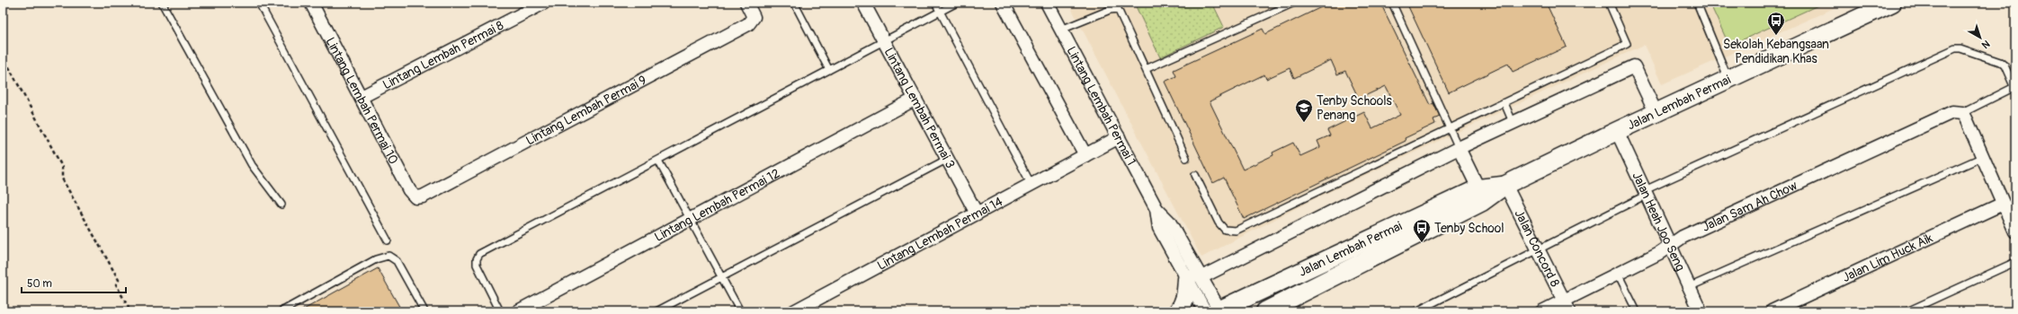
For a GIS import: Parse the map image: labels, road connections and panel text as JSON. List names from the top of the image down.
{
  "streets": {
    "main road": ["Jalan Lembah Permai"],
    "street": [
      "Lintang Lembah Permai 8",
      "Lintang Lembah Permai 10",
      "Lintang Lembah Permai 1",
      "Lintang Lembah Permai 3",
      "Lintang Lembah Permai 9",
      "Lintang Lembah Permai 12",
      "Jalan Sam Ah Chow",
      "Jalan Heah Joo Seng",
      "Lintang Lembah Permai 14",
      "Jalan Concord 8",
      "Jalan Lim Huck Aik"
    ]
  },
  "crossings": [
    ["Lintang Lembah Permai 8", "Lintang Lembah Permai 10"],
    ["Lintang Lembah Permai 10", "Lintang Lembah Permai 9"],
    ["Jalan Lembah Permai", "Lintang Lembah Permai 1"],
    ["Jalan Lembah Permai", "Jalan Heah Joo Seng"],
    ["Jalan Lembah Permai", "Jalan Concord 8"],
    ["Lintang Lembah Permai 1", "Lintang Lembah Permai 14"],
    ["Lintang Lembah Permai 3", "Lintang Lembah Permai 12"],
    ["Lintang Lembah Permai 3", "Lintang Lembah Permai 14"],
    ["Jalan Sam Ah Chow", "Jalan Heah Joo Seng"],
    ["Jalan Sam Ah Chow", "Jalan Concord 8"]
  ],
  "places": {
    "bus stop": ["Sekolah Kebangsaan Pendidikan Khas", "Tenby School"],
    "school or university": ["Tenby Schools Penang"]
  },
  "scale_bar": "50 m",
  "north": "bottom right"
}
